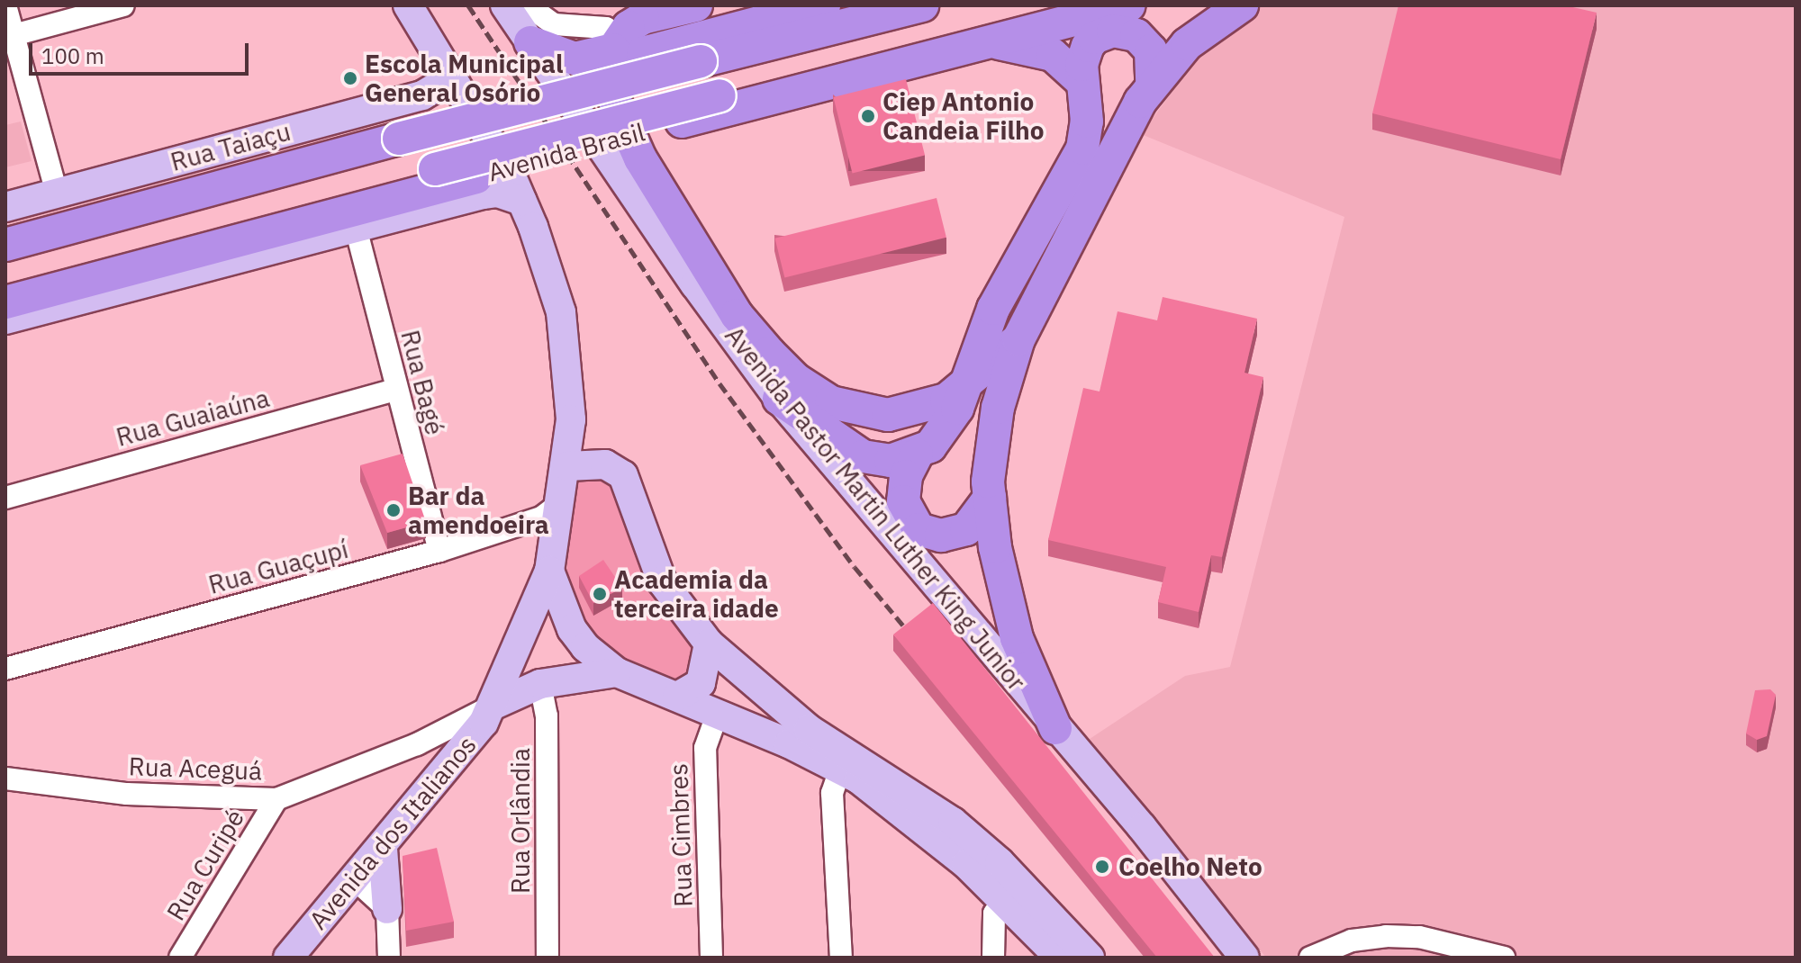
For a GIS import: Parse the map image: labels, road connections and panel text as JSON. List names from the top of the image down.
{
  "streets": {
    "highway": ["Avenida Brasil"],
    "main road": ["Rua Taiaçu", "Avenida Pastor Martin Luther King Junior", "Avenida dos Italianos"],
    "street": [
      "Rua Bagé",
      "Rua Guaiaúna",
      "Rua Guaçupí",
      "Rua Aceguá",
      "Rua Orlândia",
      "Rua Cimbres",
      "Rua Curipé"
    ]
  },
  "crossings": [
    ["Avenida Brasil", "Rua Bagé"],
    ["Rua Bagé", "Rua Guaiaúna"],
    ["Rua Bagé", "Rua Guaçupí"],
    ["Rua Aceguá", "Avenida dos Italianos"],
    ["Rua Aceguá", "Rua Curipé"],
    ["Rua Orlândia", "Avenida dos Italianos"]
  ],
  "places": [
    "Escola Municipal General Osório",
    "Ciep Antonio Candeia Filho",
    "Bar da amendoeira",
    "Academia da terceira idade",
    "Coelho Neto"
  ],
  "scale_bar": "100 m"
}
